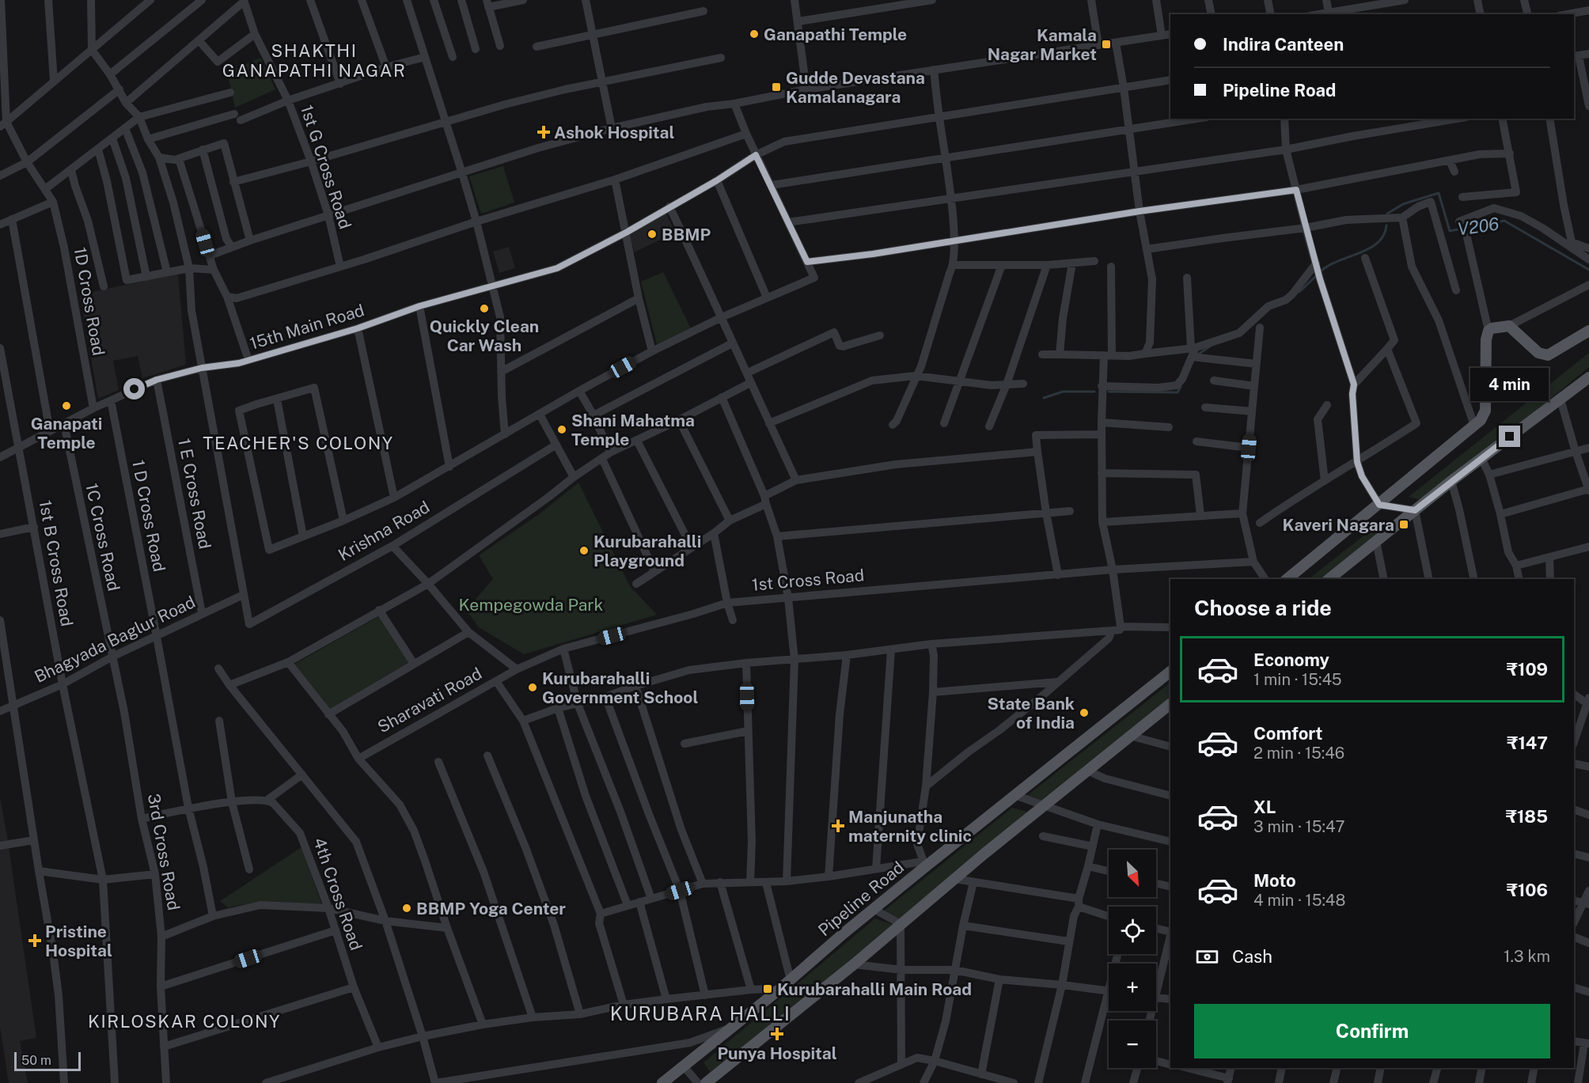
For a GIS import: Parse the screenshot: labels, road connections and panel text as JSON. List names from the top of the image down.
{
  "streets": {
    "main road": ["Pipeline Road"],
    "street": [
      "1st G Cross Road",
      "1D Cross Road",
      "15th Main Road",
      "1 E Cross Road",
      "1 D Cross Road",
      "Krishna Road",
      "1C Cross Road",
      "1st B Cross Road",
      "1st Cross Road",
      "Bhagyada Baglur Road",
      "Sharavati Road",
      "3rd Cross Road",
      "4th Cross Road"
    ]
  },
  "crossings": [
    ["1D Cross Road", "15th Main Road"],
    ["15th Main Road", "1 E Cross Road"],
    ["15th Main Road", "1 D Cross Road"],
    ["15th Main Road", "1C Cross Road"],
    ["15th Main Road", "1st B Cross Road"],
    ["1 E Cross Road", "Bhagyada Baglur Road"],
    ["1 D Cross Road", "Bhagyada Baglur Road"],
    ["Krishna Road", "Bhagyada Baglur Road"],
    ["1C Cross Road", "Bhagyada Baglur Road"],
    ["1C Cross Road", "3rd Cross Road"],
    ["1st B Cross Road", "Bhagyada Baglur Road"],
    ["1st Cross Road", "Sharavati Road"],
    ["Bhagyada Baglur Road", "3rd Cross Road"]
  ],
  "districts": [
    "SHAKTHI GANAPATHI NAGAR",
    "TEACHER'S COLONY",
    "KURUBARA HALLI",
    "KIRLOSKAR COLONY"
  ],
  "water": ["V206"],
  "parks": ["Kempegowda Park"],
  "places": {
    "other": [
      "Ganapathi Temple",
      "BBMP",
      "Quickly Clean Car Wash",
      "Ganapati Temple",
      "Shani Mahatma Temple",
      "Kurubarahalli Playground",
      "Kurubarahalli Government School",
      "State Bank of India",
      "BBMP Yoga Center"
    ],
    "transit": [
      "Kamala Nagar Market",
      "Gudde Devastana Kamalanagara",
      "Kaveri Nagara",
      "Kurubarahalli Main Road"
    ],
    "health": [
      "Ashok Hospital",
      "Manjunatha maternity clinic",
      "Pristine Hospital",
      "Punya Hospital"
    ]
  },
  "scale_bar": "50 m",
  "north": "bottom right",
  "page": {
    "banner": ["Indira Canteen", "Pipeline Road"],
    "bubble": "4 min",
    "heading": "Choose a ride",
    "list": [
      {
        "name": "Economy",
        "note": "1 min · 15:45",
        "value": "₹109"
      },
      {
        "name": "Comfort",
        "note": "2 min · 15:46",
        "value": "₹147"
      },
      {
        "name": "XL",
        "note": "3 min · 15:47",
        "value": "₹185"
      },
      {
        "name": "Moto",
        "note": "4 min · 15:48",
        "value": "₹106"
      }
    ],
    "map_buttons": ["+", "−"],
    "pay": ["Cash", "1.3 km"],
    "buttons": "Confirm",
    "scale": "50 m"
  }
}
